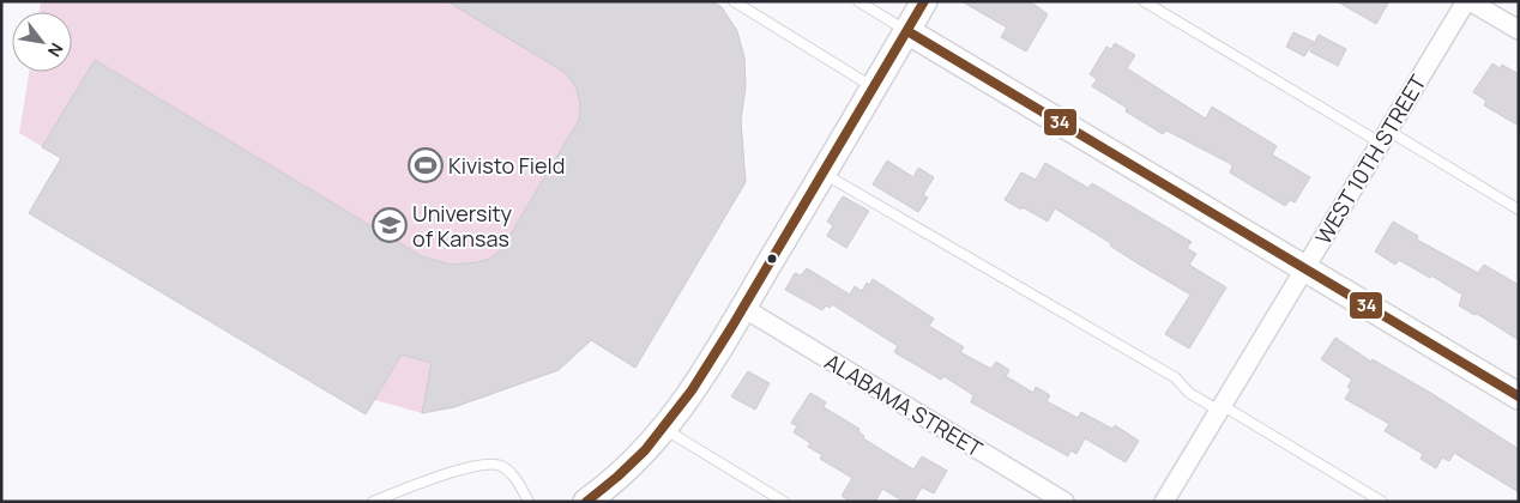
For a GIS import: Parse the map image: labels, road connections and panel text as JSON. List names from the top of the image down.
{
  "streets": {
    "street": ["WEST 10TH STREET", "ALABAMA STREET"]
  },
  "places": {
    "sports": ["Kivisto Field"],
    "school or university": ["University of Kansas"]
  },
  "lines": ["transit line 34"],
  "north": "bottom right"
}
